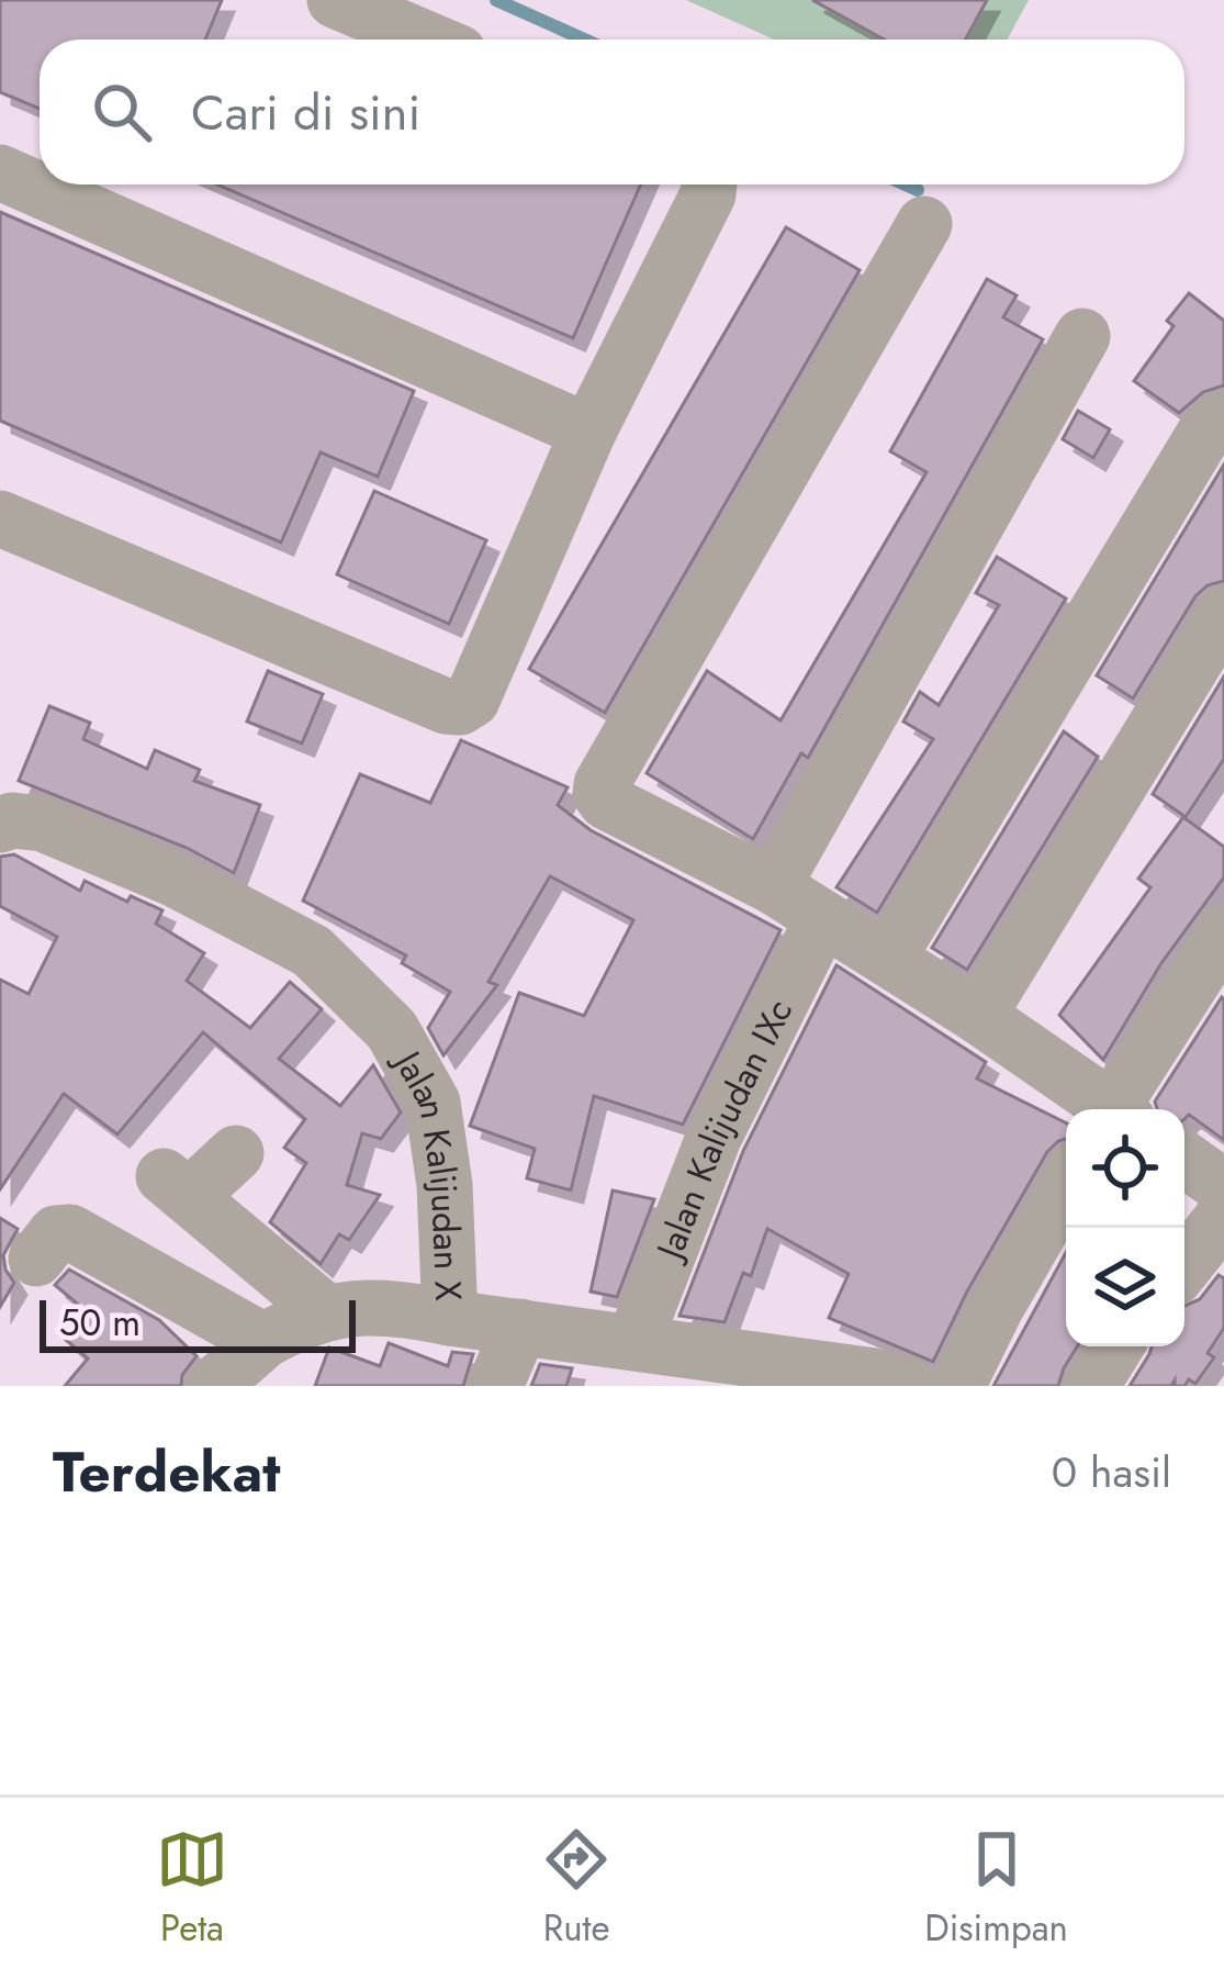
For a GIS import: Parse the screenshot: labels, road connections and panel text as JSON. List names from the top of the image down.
{
  "streets": {
    "street": ["Jalan Kalijudan IXc", "Jalan Kalijudan X"]
  },
  "crossings": [
    ["Jalan Kalijudan IXc", "Jalan Kalijudan X"]
  ],
  "scale_bar": "50 m",
  "page": {
    "search": "Cari di sini",
    "scale": "50 m",
    "heading": ["Terdekat", "0 hasil"],
    "nav": ["Peta", "Rute", "Disimpan"]
  }
}
